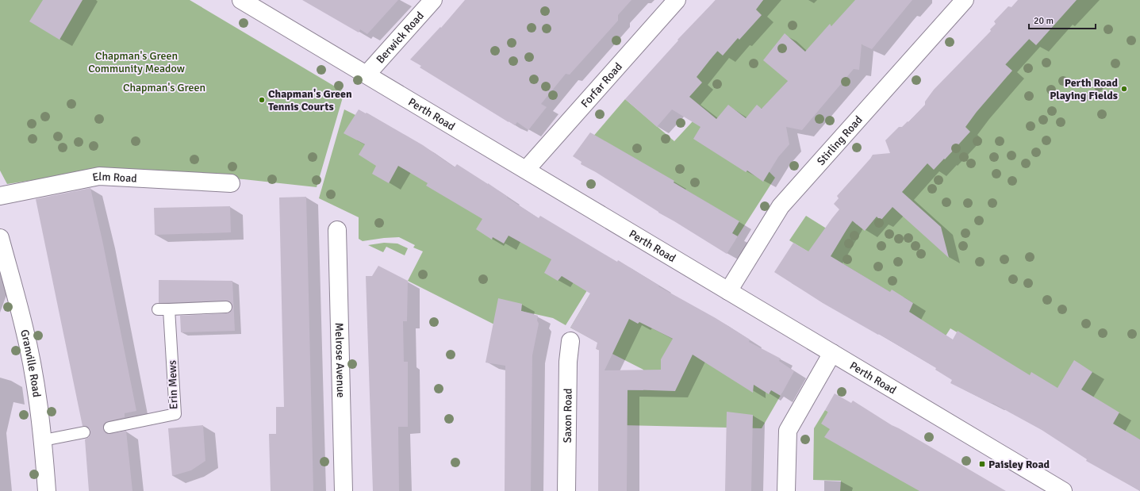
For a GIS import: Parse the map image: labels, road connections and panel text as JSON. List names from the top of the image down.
{
  "streets": {
    "street": [
      "Berwick Road",
      "Forfar Road",
      "Perth Road",
      "Stirling Road",
      "Elm Road",
      "Melrose Avenue",
      "Granville Road",
      "Saxon Road"
    ],
    "lane": ["Erin Mews"]
  },
  "crossings": [
    ["Berwick Road", "Perth Road"],
    ["Forfar Road", "Perth Road"],
    ["Perth Road", "Stirling Road"]
  ],
  "parks": ["Chapman's Green Community Meadow", "Chapman's Green"],
  "places": {
    "other": ["Perth Road Playing Fields", "Chapman's Green Tennis Courts"],
    "transit": ["Paisley Road"]
  },
  "scale_bar": "20 m"
}
